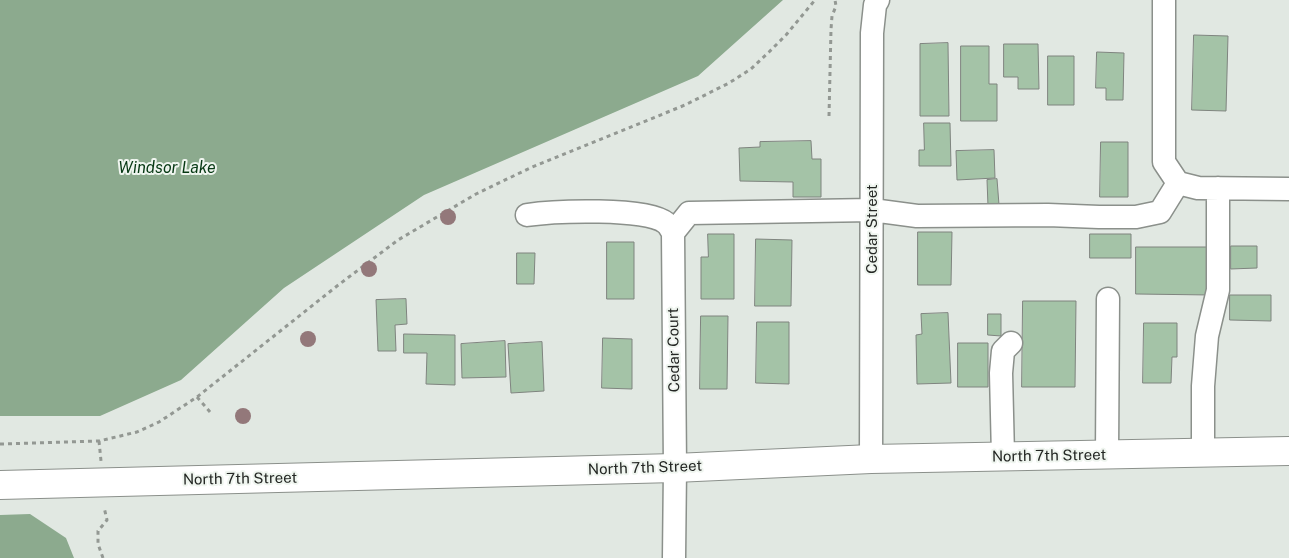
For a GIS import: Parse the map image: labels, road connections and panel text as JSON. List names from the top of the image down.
{
  "streets": {
    "main road": ["North 7th Street"],
    "street": ["Cedar Street", "Cedar Court"]
  },
  "crossings": [
    ["Cedar Street", "North 7th Street"],
    ["Cedar Court", "North 7th Street"]
  ],
  "water": ["Windsor Lake"]
}
